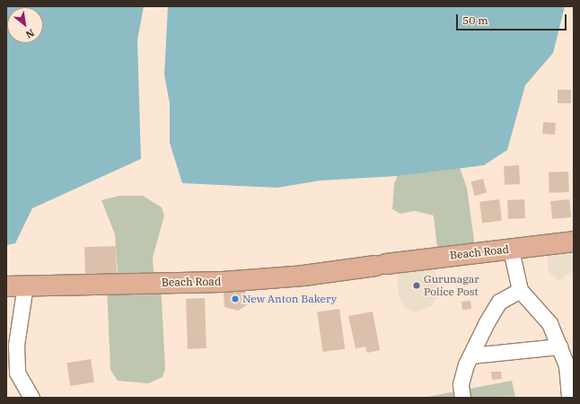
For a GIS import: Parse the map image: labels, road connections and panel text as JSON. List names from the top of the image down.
{
  "streets": {
    "main road": ["Beach Road"]
  },
  "places": ["Gurunagar Police Post", "New Anton Bakery"],
  "scale_bar": "50 m",
  "north": "bottom right"
}
